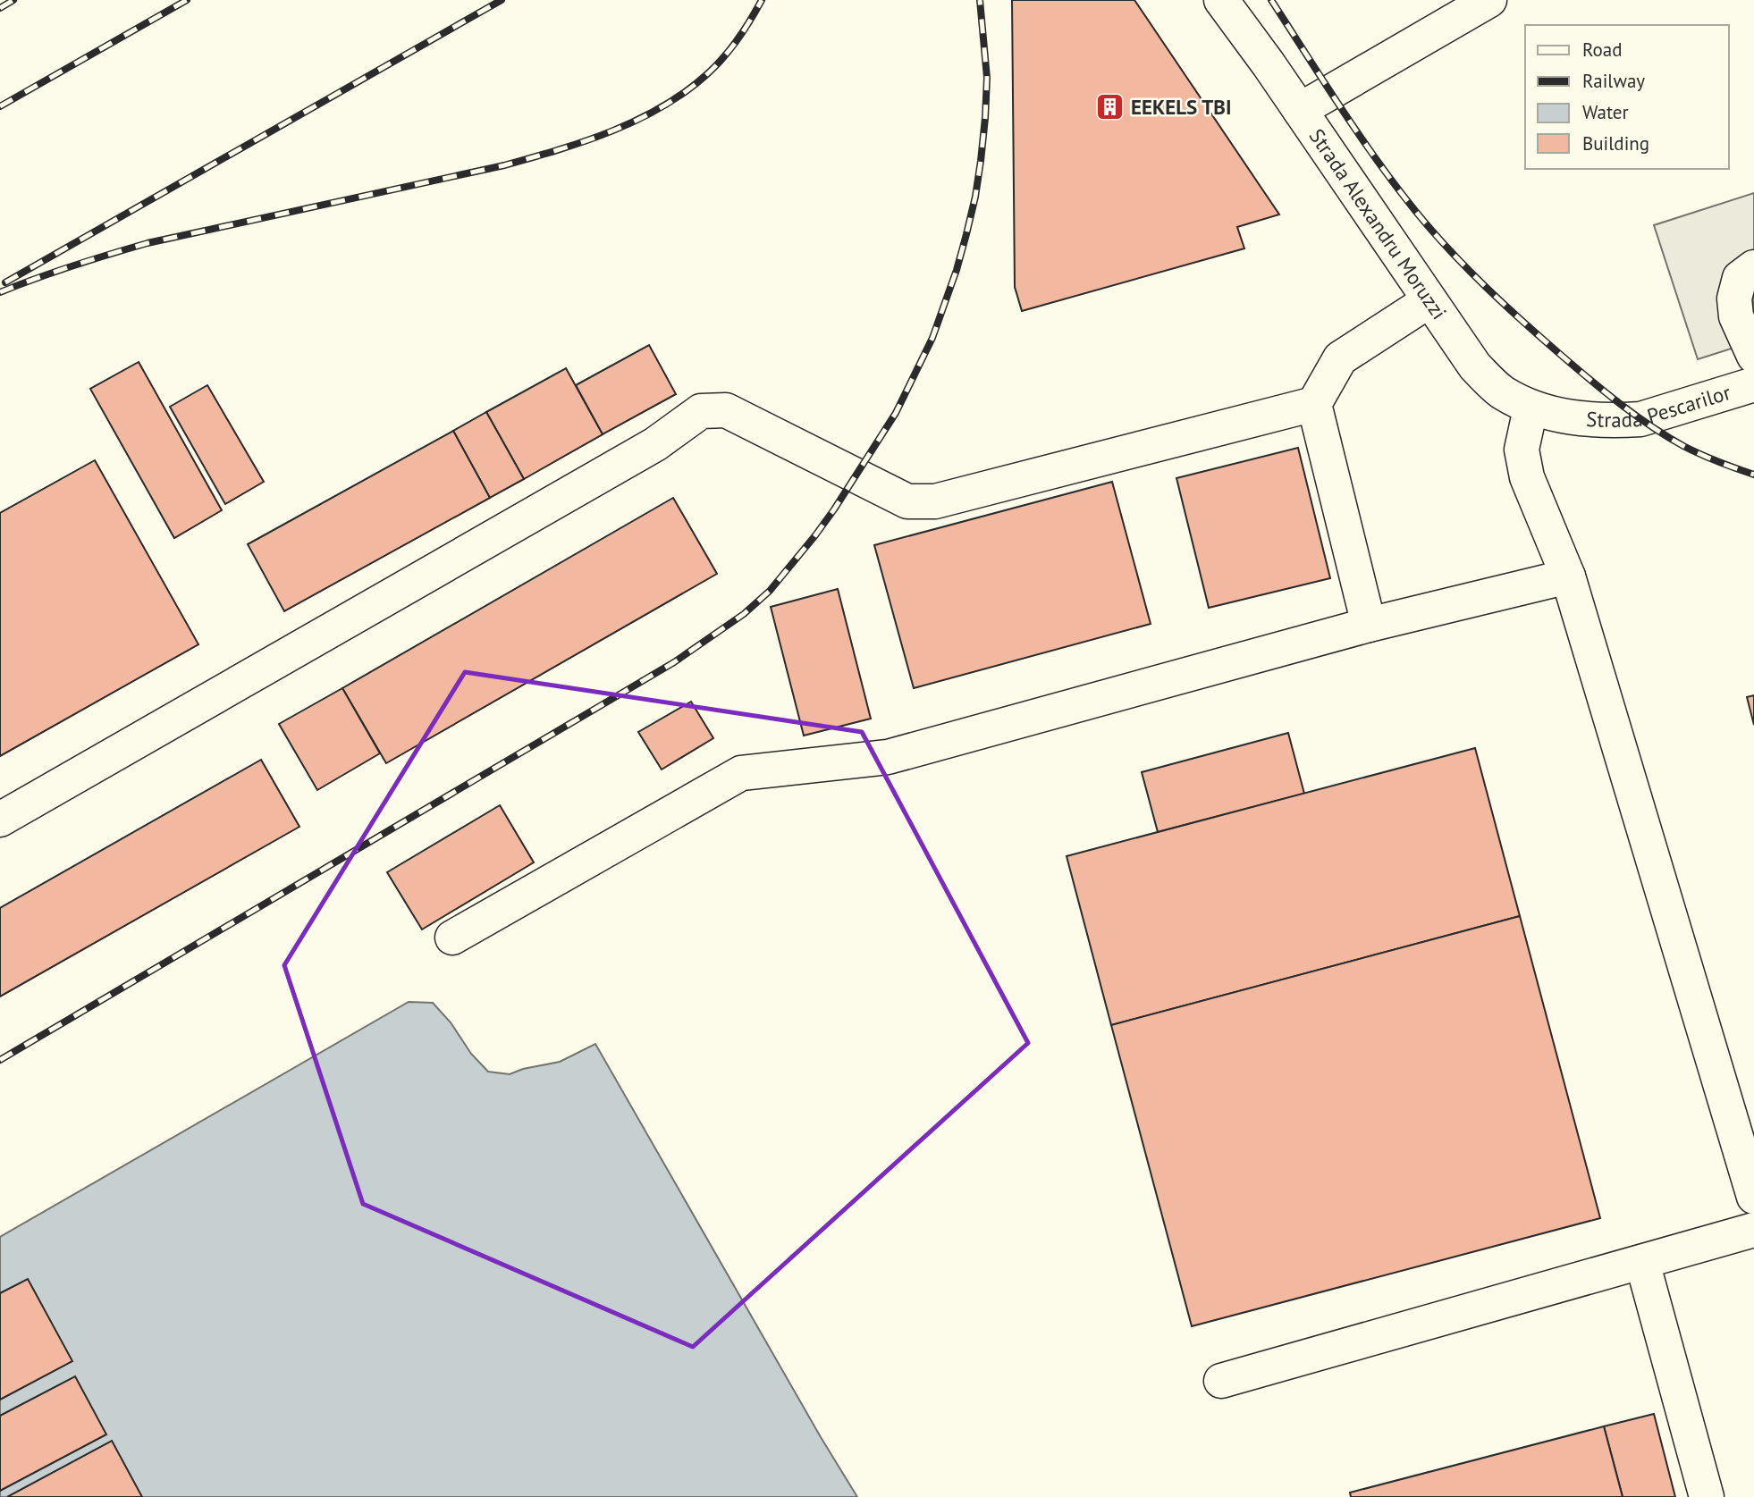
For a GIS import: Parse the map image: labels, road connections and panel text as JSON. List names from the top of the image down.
{
  "streets": {
    "street": ["Strada Alexandru Moruzzi", "Strada Pescarilor"]
  },
  "crossings": [
    ["Strada Alexandru Moruzzi", "Strada Pescarilor"]
  ],
  "places": {
    "building": ["EEKELS TBI"]
  },
  "legend": [
    "Road",
    "Railway",
    "Water",
    "Building"
  ]
}
